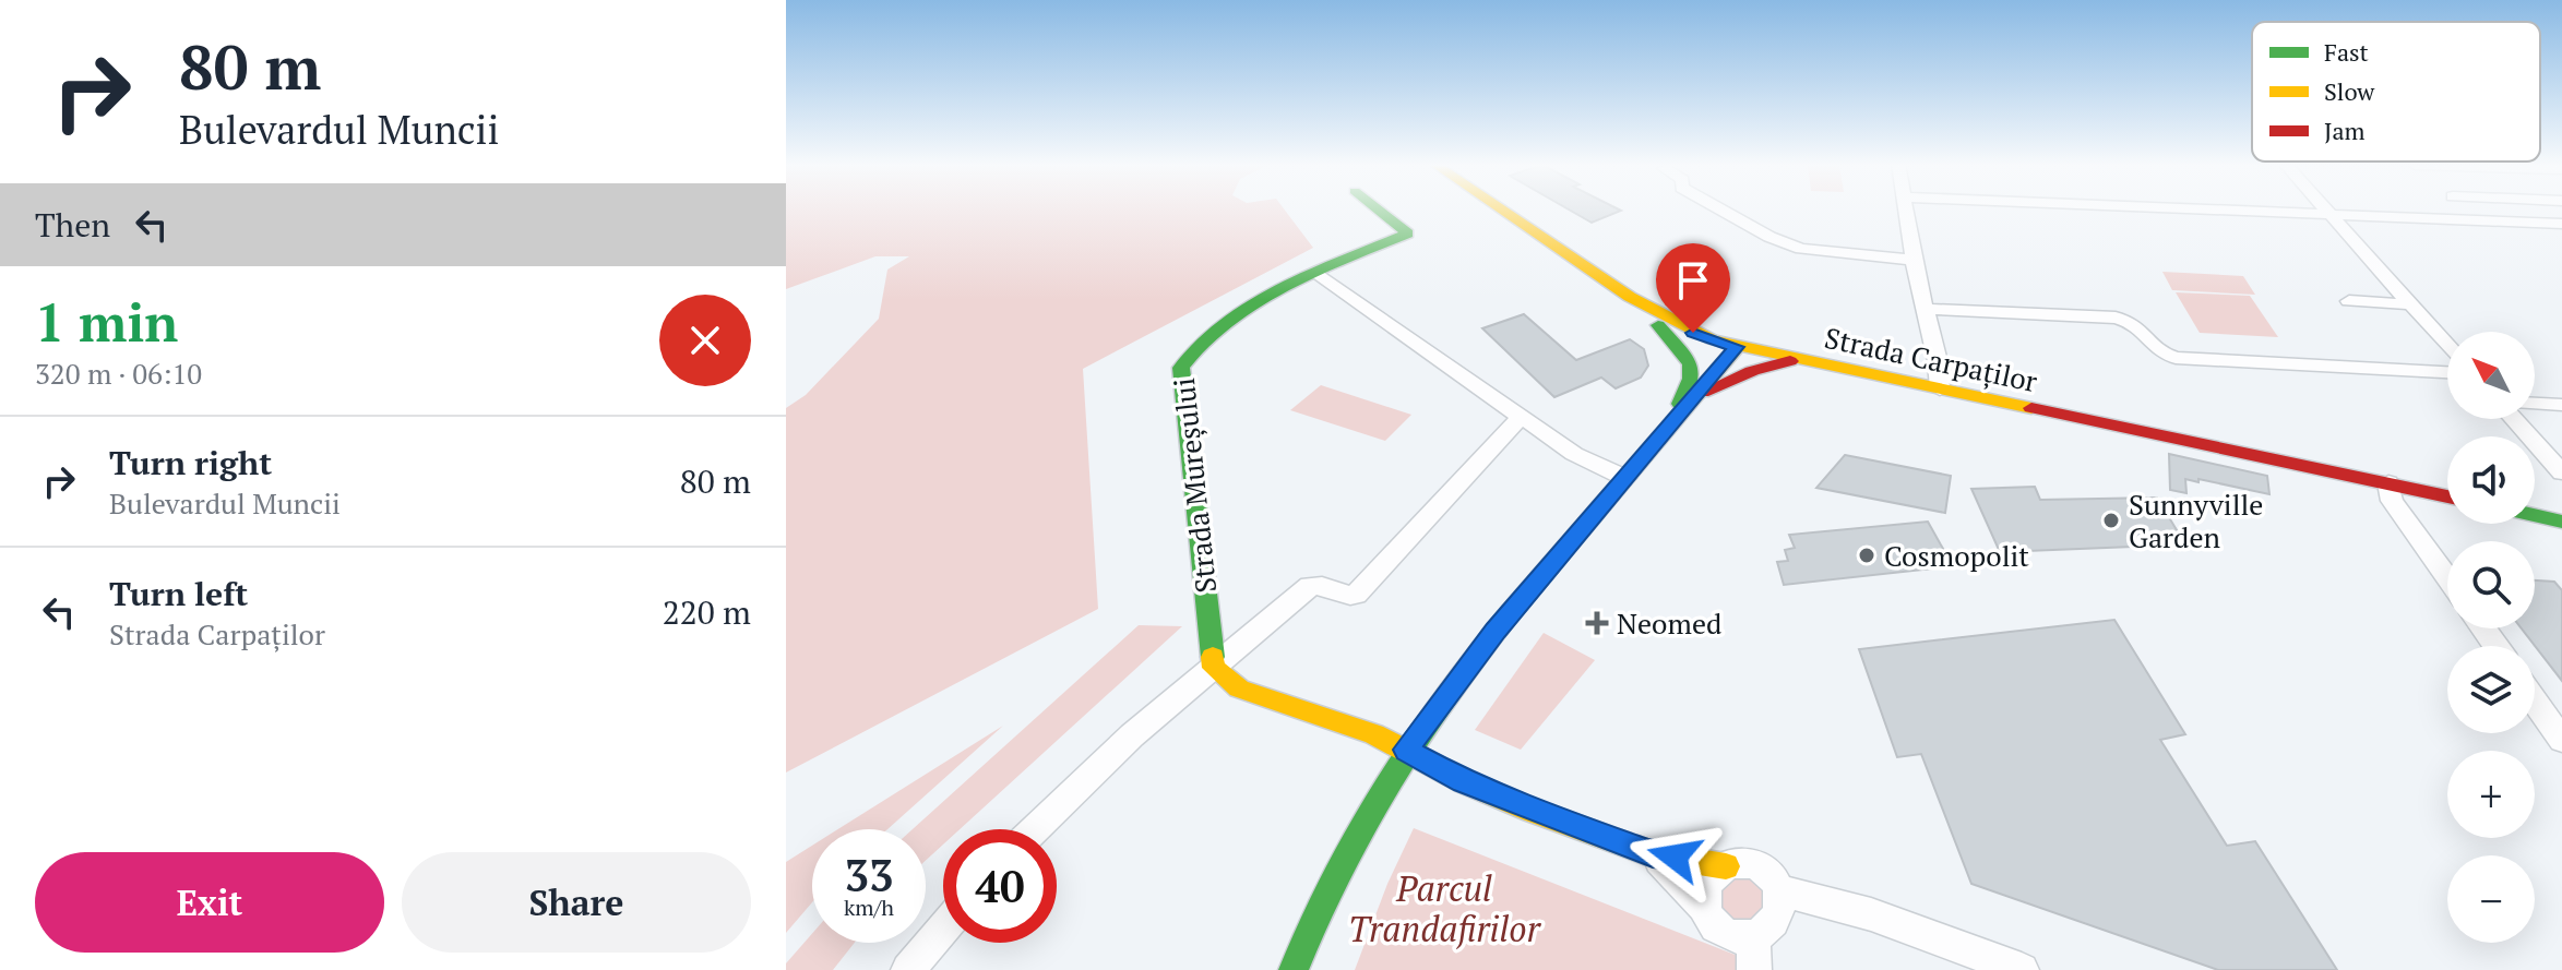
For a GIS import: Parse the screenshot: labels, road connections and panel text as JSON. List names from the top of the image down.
{
  "streets": {
    "main road": ["Strada Carpaților", "Strada Mureșului"]
  },
  "parks": ["Parcul Trandafirilor"],
  "places": {
    "other": ["Sunnyville Garden", "Cosmopolit"],
    "health": ["Neomed"]
  },
  "legend": ["Fast", "Slow", "Jam"],
  "north": "top left",
  "page": {
    "turn": ["80 m", "Bulevardul Muncii"],
    "then": "Then",
    "heading": ["1 min", "320 m · 06:10"],
    "map_buttons": ["+", "−"],
    "list": [
      {
        "name": "Turn right",
        "note": "Bulevardul Muncii",
        "value": "80 m"
      },
      {
        "name": "Turn left",
        "note": "Strada Carpaților",
        "value": "220 m"
      }
    ],
    "speed": "33 km/h",
    "limit": "40",
    "buttons": ["Exit", "Share"]
  }
}
